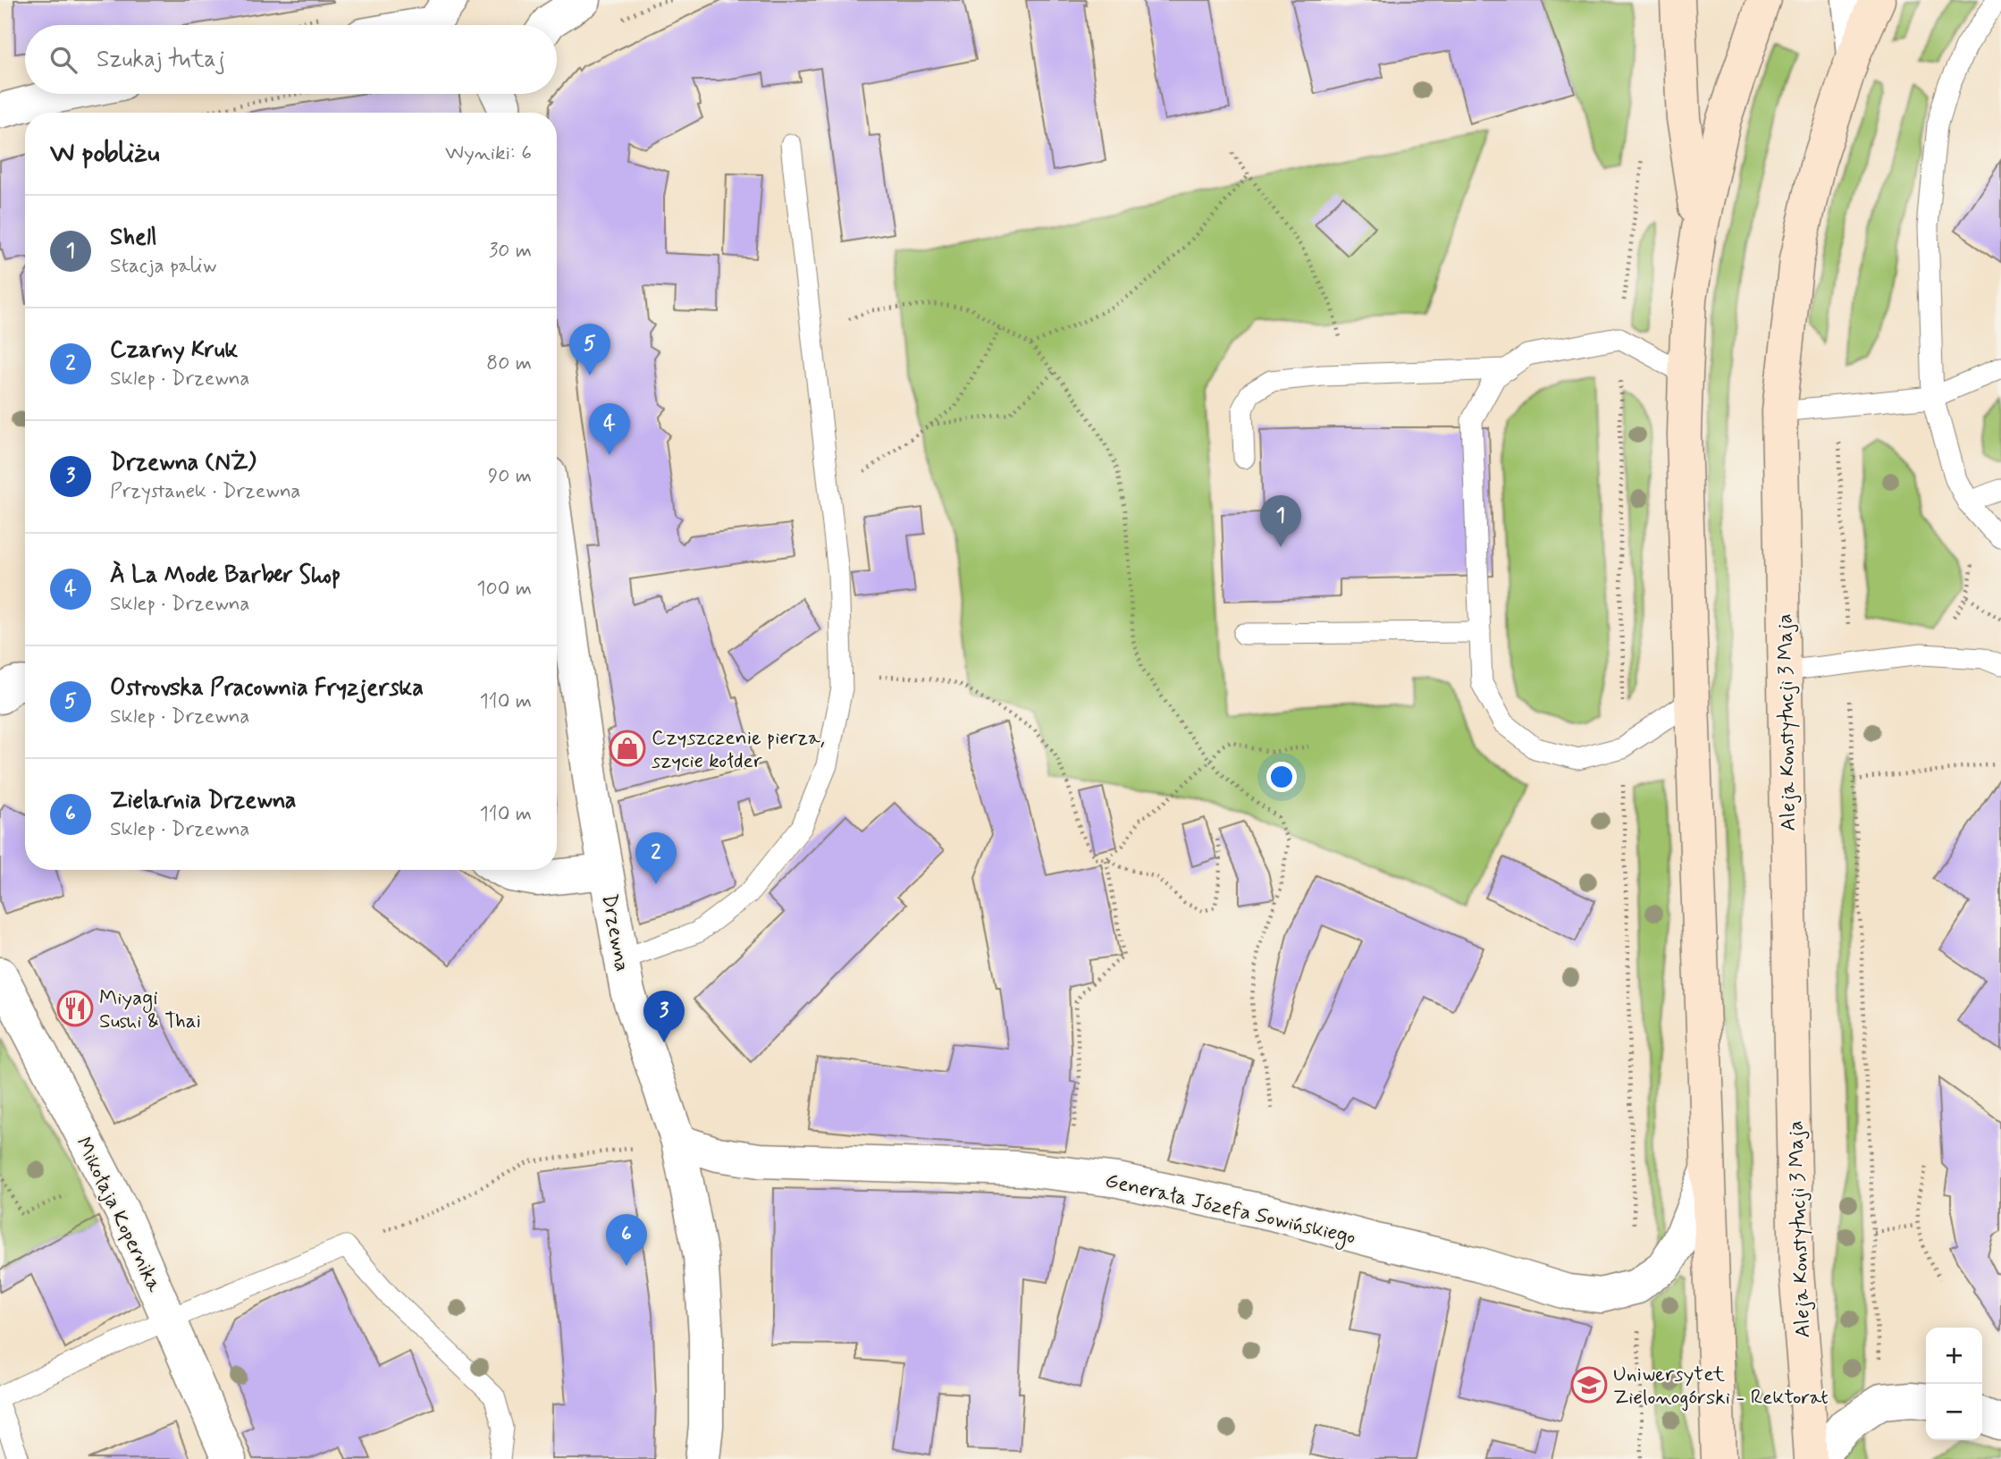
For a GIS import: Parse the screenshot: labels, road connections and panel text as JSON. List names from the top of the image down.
{
  "streets": {
    "main road": ["Aleja Konstytucji 3 Maja"],
    "street": ["Drzewna", "Generała Józefa Sowińskiego", "Mikołaja Kopernika"]
  },
  "crossings": [
    ["Drzewna", "Generała Józefa Sowińskiego"]
  ],
  "places": {
    "shop": ["Czyszczenie pierza, szycie kołder"],
    "restaurant": ["Miyagi Sushi & Thai"],
    "school or university": ["Uniwersytet Zielonogórski - Rektorat"]
  },
  "page": {
    "search": "Szukaj tutaj",
    "heading": ["W pobliżu", "Wyniki: 6"],
    "list": [
      {
        "mark": "1",
        "name": "Shell",
        "note": "Stacja paliw",
        "value": "30 m"
      },
      {
        "mark": "2",
        "name": "Czarny Kruk",
        "note": "Sklep · Drzewna",
        "value": "80 m"
      },
      {
        "mark": "3",
        "name": "Drzewna (NŻ)",
        "note": "Przystanek · Drzewna",
        "value": "90 m"
      },
      {
        "mark": "4",
        "name": "À La Mode Barber Shop",
        "note": "Sklep · Drzewna",
        "value": "100 m"
      },
      {
        "mark": "5",
        "name": "Ostrovska Pracownia Fryzjerska",
        "note": "Sklep · Drzewna",
        "value": "110 m"
      },
      {
        "mark": "6",
        "name": "Zielarnia Drzewna",
        "note": "Sklep · Drzewna",
        "value": "110 m"
      }
    ],
    "pins": [
      "5",
      "4",
      "1",
      "2",
      "3",
      "6"
    ],
    "map_buttons": ["+", "−"]
  }
}
